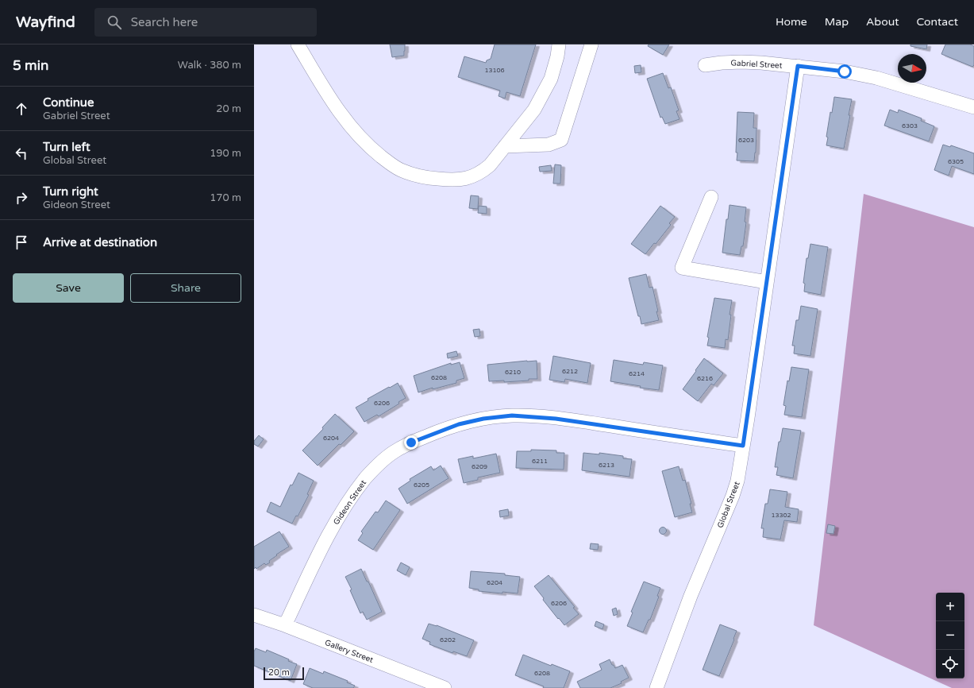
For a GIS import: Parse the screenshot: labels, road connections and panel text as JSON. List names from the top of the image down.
{
  "streets": {
    "street": [
      "Gabriel Street",
      "Gideon Street",
      "Global Street",
      "Gallery Street"
    ]
  },
  "crossings": [
    ["Gabriel Street", "Global Street"],
    ["Gideon Street", "Global Street"],
    ["Gideon Street", "Gallery Street"]
  ],
  "house_numbers": [
    "13106",
    "6303",
    "6203",
    "6305",
    "6212",
    "6210",
    "6214",
    "6208",
    "6216",
    "6206",
    "6204",
    "6211",
    "6213",
    "6209",
    "6205",
    "13302",
    "6204",
    "6206",
    "6202",
    "6208"
  ],
  "scale_bar": "20 m",
  "north": "right",
  "page": {
    "header": "Wayfind",
    "search": "Search here",
    "nav": [
      "Home",
      "Map",
      "About",
      "Contact"
    ],
    "heading": ["5 min", "Walk · 380 m"],
    "list": [
      ["Continue", "Gabriel Street", "20 m"],
      ["Turn left", "Global Street", "190 m"],
      ["Turn right", "Gideon Street", "170 m"],
      "Arrive at destination"
    ],
    "buttons": ["Save", "Share"],
    "map_buttons": ["+", "−"],
    "scale": "20 m"
  }
}
